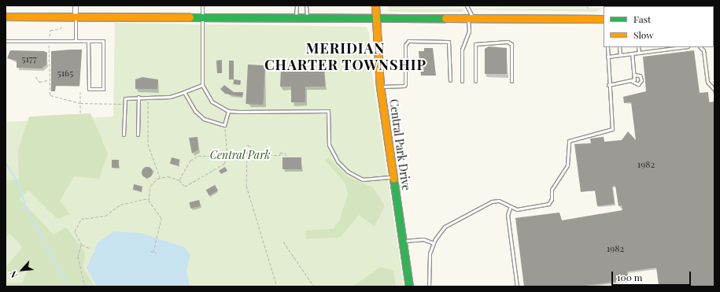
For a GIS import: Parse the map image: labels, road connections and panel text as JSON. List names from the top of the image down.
{
  "streets": {
    "main road": ["Central Park Drive"]
  },
  "districts": ["MERIDIAN CHARTER TOWNSHIP"],
  "parks": ["Central Park"],
  "house_numbers": [
    "5177",
    "5165",
    "1982",
    "1982"
  ],
  "legend": ["Fast", "Slow"],
  "scale_bar": "100 m",
  "north": "bottom left"
}
